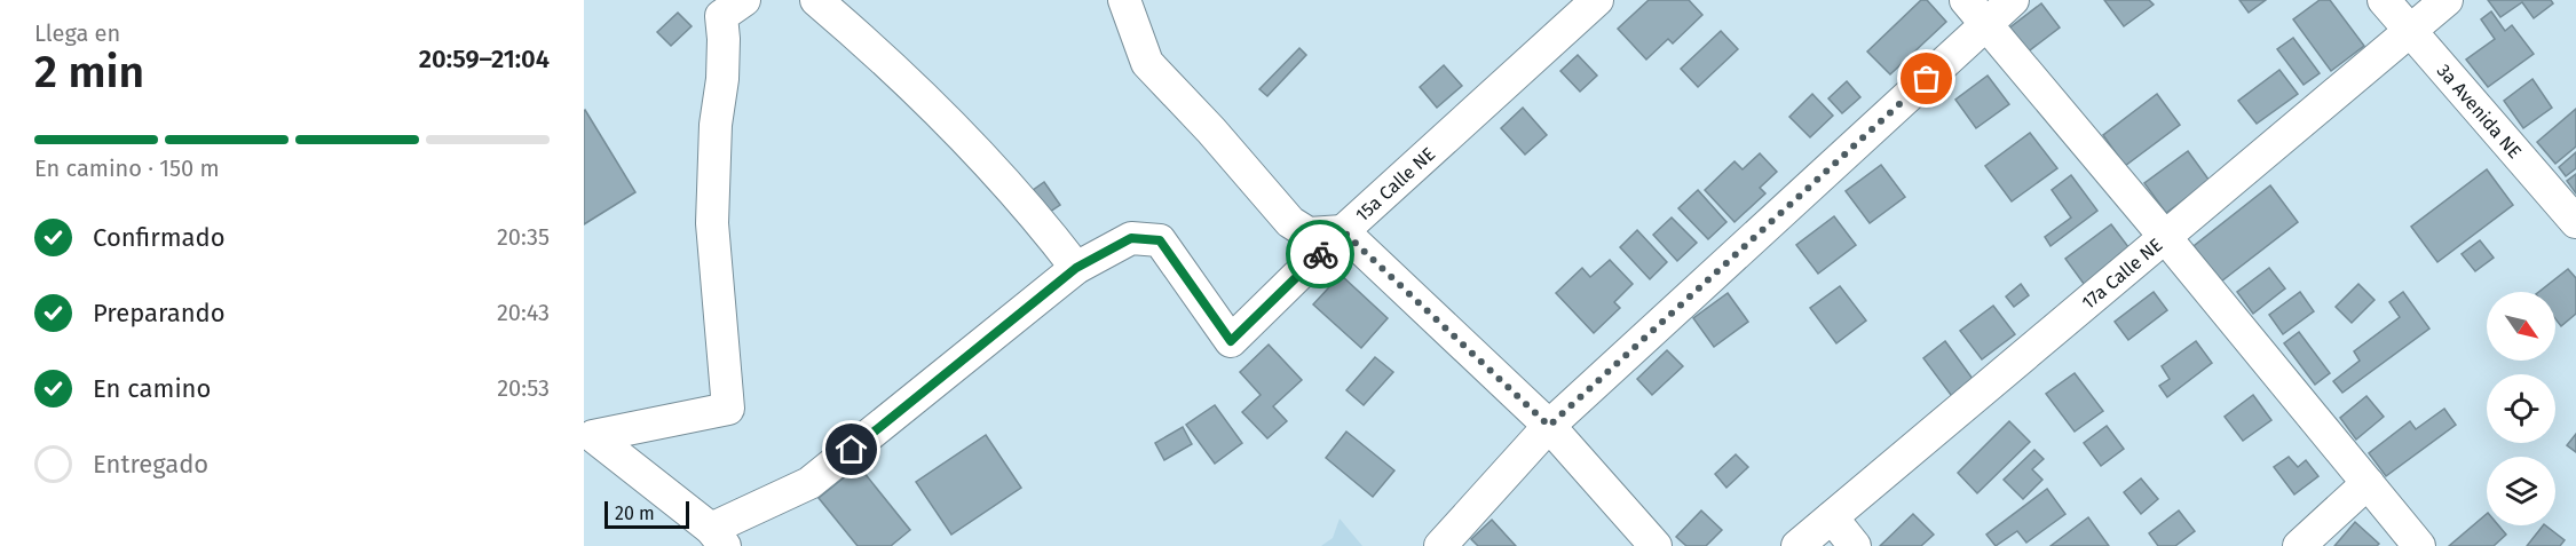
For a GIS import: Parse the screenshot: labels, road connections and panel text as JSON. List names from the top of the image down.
{
  "streets": {
    "street": ["3a Avenida NE", "15a Calle NE", "17a Calle NE"]
  },
  "crossings": [
    ["3a Avenida NE", "17a Calle NE"]
  ],
  "scale_bar": "20 m",
  "north": "bottom right",
  "page": {
    "heading": ["2 min", "Llega en", "20:59–21:04"],
    "bar": "En camino · 150 m",
    "list": [
      ["Confirmado", "20:35"],
      ["Preparando", "20:43"],
      ["En camino", "20:53"],
      "Entregado"
    ],
    "scale": "20 m"
  }
}
